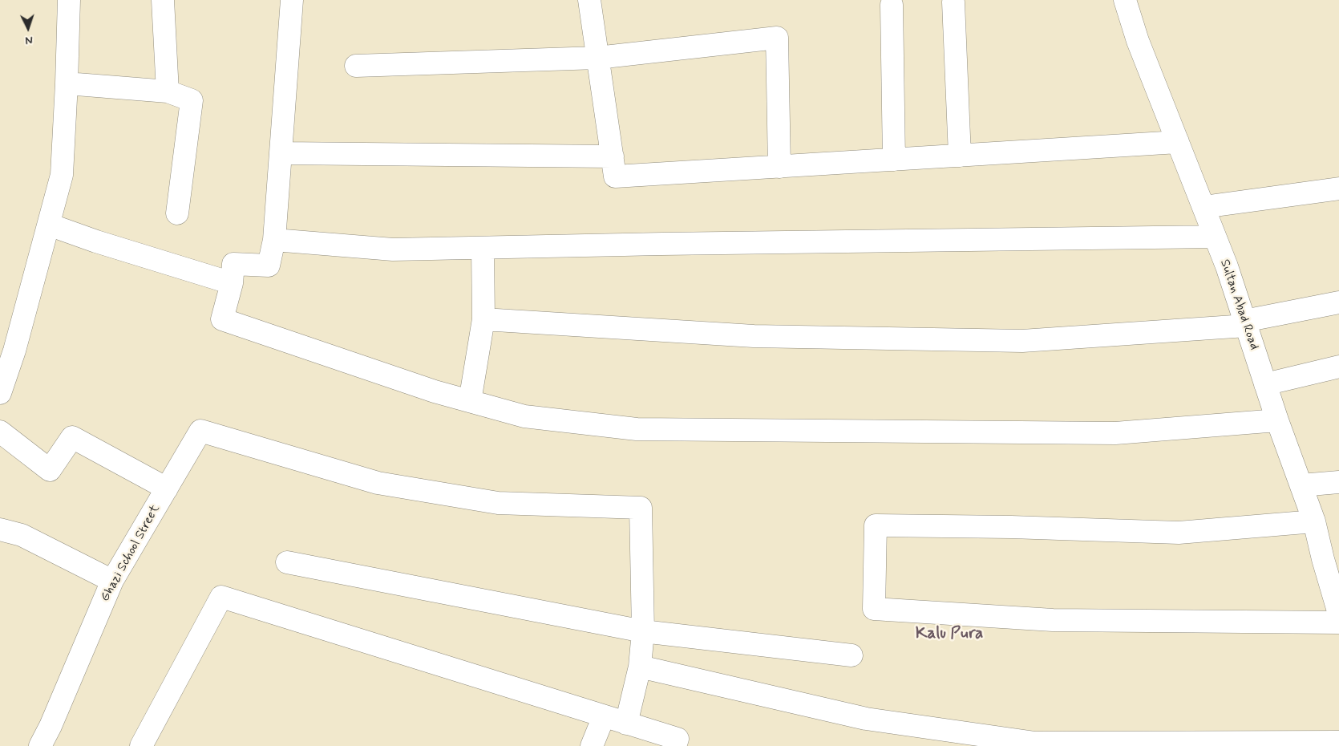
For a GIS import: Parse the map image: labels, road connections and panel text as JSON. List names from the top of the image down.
{
  "streets": {
    "street": ["Sultan Abad Road", "Ghazi School Street"]
  },
  "districts": ["Kalu Pura"],
  "north": "bottom"
}
